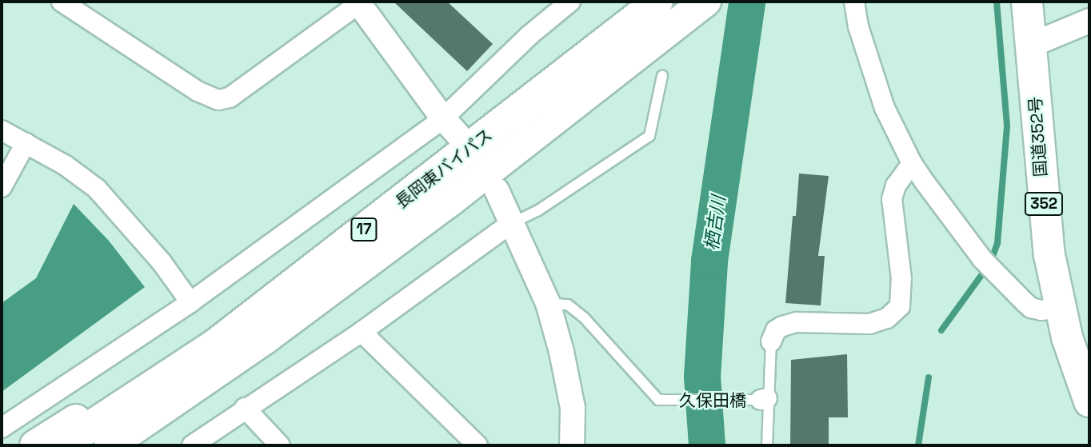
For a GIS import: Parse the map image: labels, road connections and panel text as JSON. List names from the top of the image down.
{
  "streets": {
    "highway": [
      "国道352号",
      "長岡東バイパス",
      "352",
      "17"
    ],
    "lane": ["久保田橋"]
  },
  "crossings": [
    ["長岡東バイパス", "17"]
  ],
  "water": ["栖吉川"]
}
